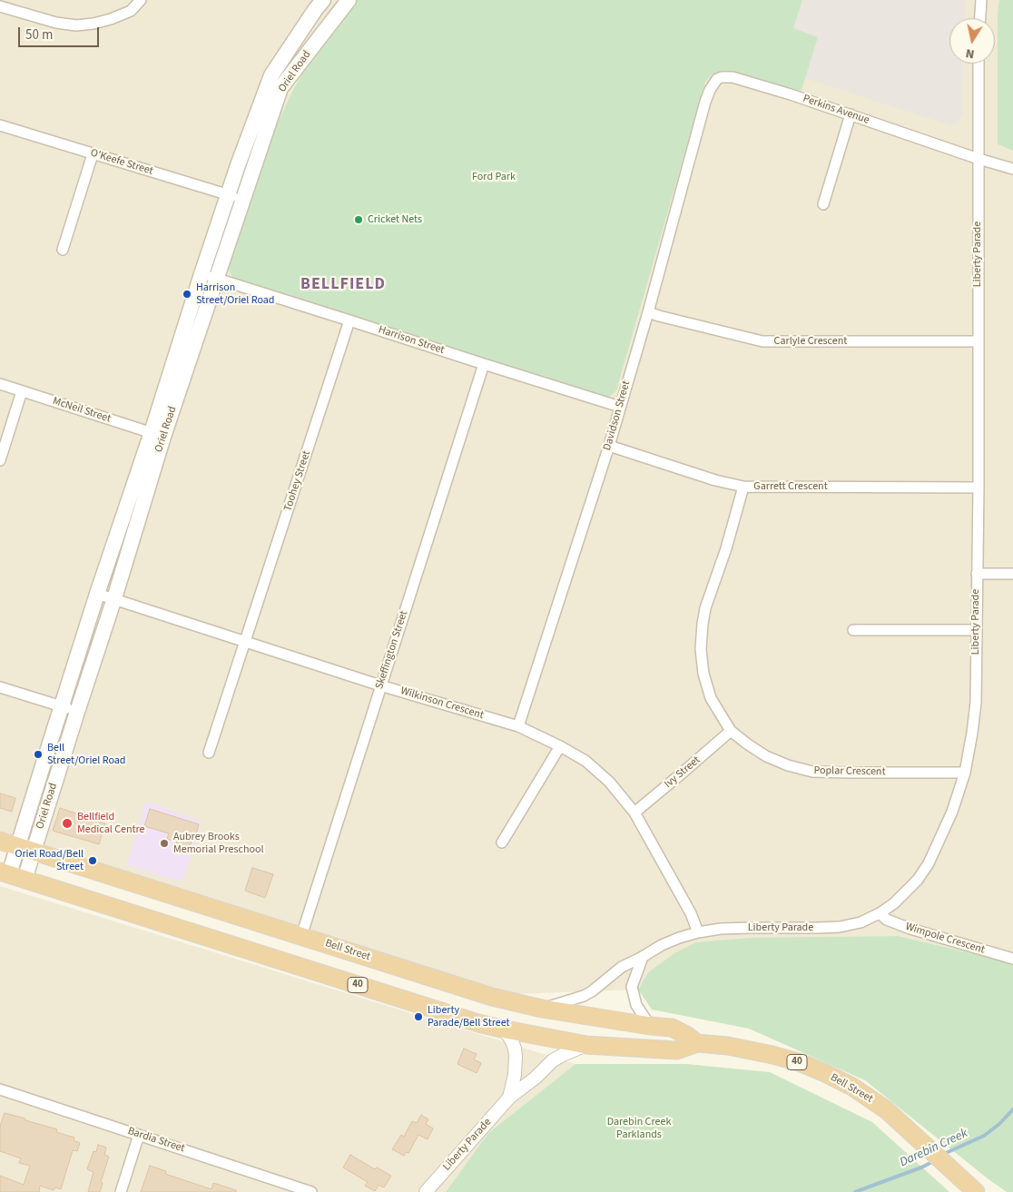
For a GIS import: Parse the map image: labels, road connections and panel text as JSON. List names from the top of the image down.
{
  "streets": {
    "highway": ["Bell Street", "40"],
    "main road": ["Oriel Road"],
    "street": [
      "Perkins Avenue",
      "O'Keefe Street",
      "Liberty Parade",
      "Harrison Street",
      "Carlyle Crescent",
      "McNeil Street",
      "Davidson Street",
      "Toohey Street",
      "Garrett Crescent",
      "Skeffington Street",
      "Wilkinson Crescent",
      "Poplar Crescent",
      "Ivy Street",
      "Wimpole Crescent",
      "Bardia Street"
    ]
  },
  "crossings": [
    ["Oriel Road", "O'Keefe Street"],
    ["Oriel Road", "Harrison Street"],
    ["Oriel Road", "McNeil Street"],
    ["Oriel Road", "Wilkinson Crescent"],
    ["Oriel Road", "Bell Street"],
    ["Perkins Avenue", "Liberty Parade"],
    ["Perkins Avenue", "Davidson Street"],
    ["Liberty Parade", "Carlyle Crescent"],
    ["Liberty Parade", "Garrett Crescent"],
    ["Liberty Parade", "Wilkinson Crescent"],
    ["Liberty Parade", "Poplar Crescent"],
    ["Liberty Parade", "Wimpole Crescent"],
    ["Liberty Parade", "Bell Street"],
    ["Harrison Street", "Davidson Street"],
    ["Harrison Street", "Toohey Street"],
    ["Harrison Street", "Skeffington Street"],
    ["Carlyle Crescent", "Davidson Street"],
    ["Davidson Street", "Garrett Crescent"],
    ["Davidson Street", "Wilkinson Crescent"],
    ["Toohey Street", "Wilkinson Crescent"],
    ["Garrett Crescent", "Poplar Crescent"],
    ["Skeffington Street", "Wilkinson Crescent"],
    ["Skeffington Street", "Bell Street"],
    ["Wilkinson Crescent", "Ivy Street"],
    ["Poplar Crescent", "Ivy Street"]
  ],
  "districts": ["BELLFIELD"],
  "water": ["Darebin Creek"],
  "parks": ["Ford Park", "Darebin Creek Parklands"],
  "places": [
    "Cricket Nets",
    "Harrison Street/Oriel Road",
    "Bell Street/Oriel Road",
    "Bellfield Medical Centre",
    "Aubrey Brooks Memorial Preschool",
    "Oriel Road/Bell Street",
    "Liberty Parade/Bell Street"
  ],
  "scale_bar": "50 m",
  "north": "bottom"
}
